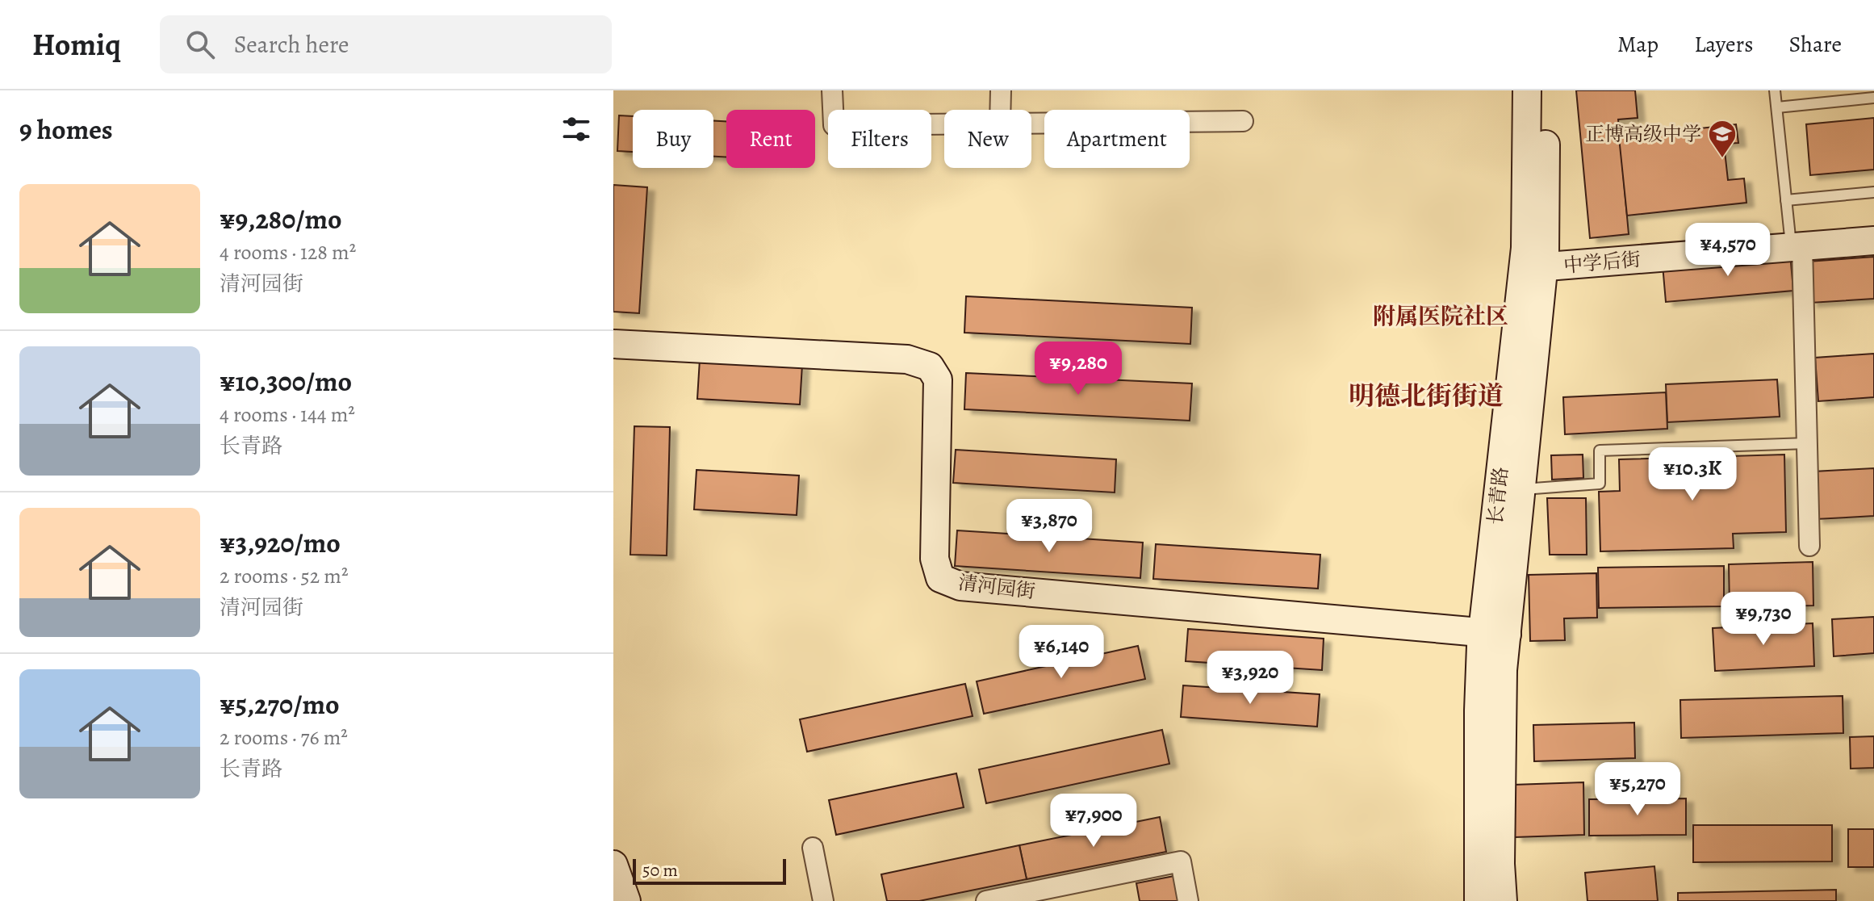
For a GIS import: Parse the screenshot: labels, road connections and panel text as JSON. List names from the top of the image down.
{
  "streets": {
    "main road": ["中学后街", "长青路", "清河园街"]
  },
  "crossings": [
    ["中学后街", "长青路"],
    ["长青路", "清河园街"]
  ],
  "districts": ["附属医院社区", "明德北街街道"],
  "places": {
    "school or university": ["正博高级中学"]
  },
  "scale_bar": "50 m",
  "page": {
    "header": "Homiq",
    "search": "Search here",
    "nav": ["Map", "Layers", "Share"],
    "heading": "9 homes",
    "chip": [
      "Buy",
      "Rent",
      "Filters",
      "New",
      "Apartment"
    ],
    "list": [
      {
        "name": "¥9,280/mo",
        "note": "4 rooms · 128 m² · 清河园街"
      },
      {
        "name": "¥10,300/mo",
        "note": "4 rooms · 144 m² · 长青路"
      },
      {
        "name": "¥3,920/mo",
        "note": "2 rooms · 52 m² · 清河园街"
      },
      {
        "name": "¥5,270/mo",
        "note": "2 rooms · 76 m² · 长青路"
      }
    ],
    "price": [
      "¥4,570",
      "¥9,280",
      "¥10.3K",
      "¥3,870",
      "¥9,730",
      "¥6,140",
      "¥3,920",
      "¥5,270",
      "¥7,900"
    ],
    "scale": "50 m"
  }
}
